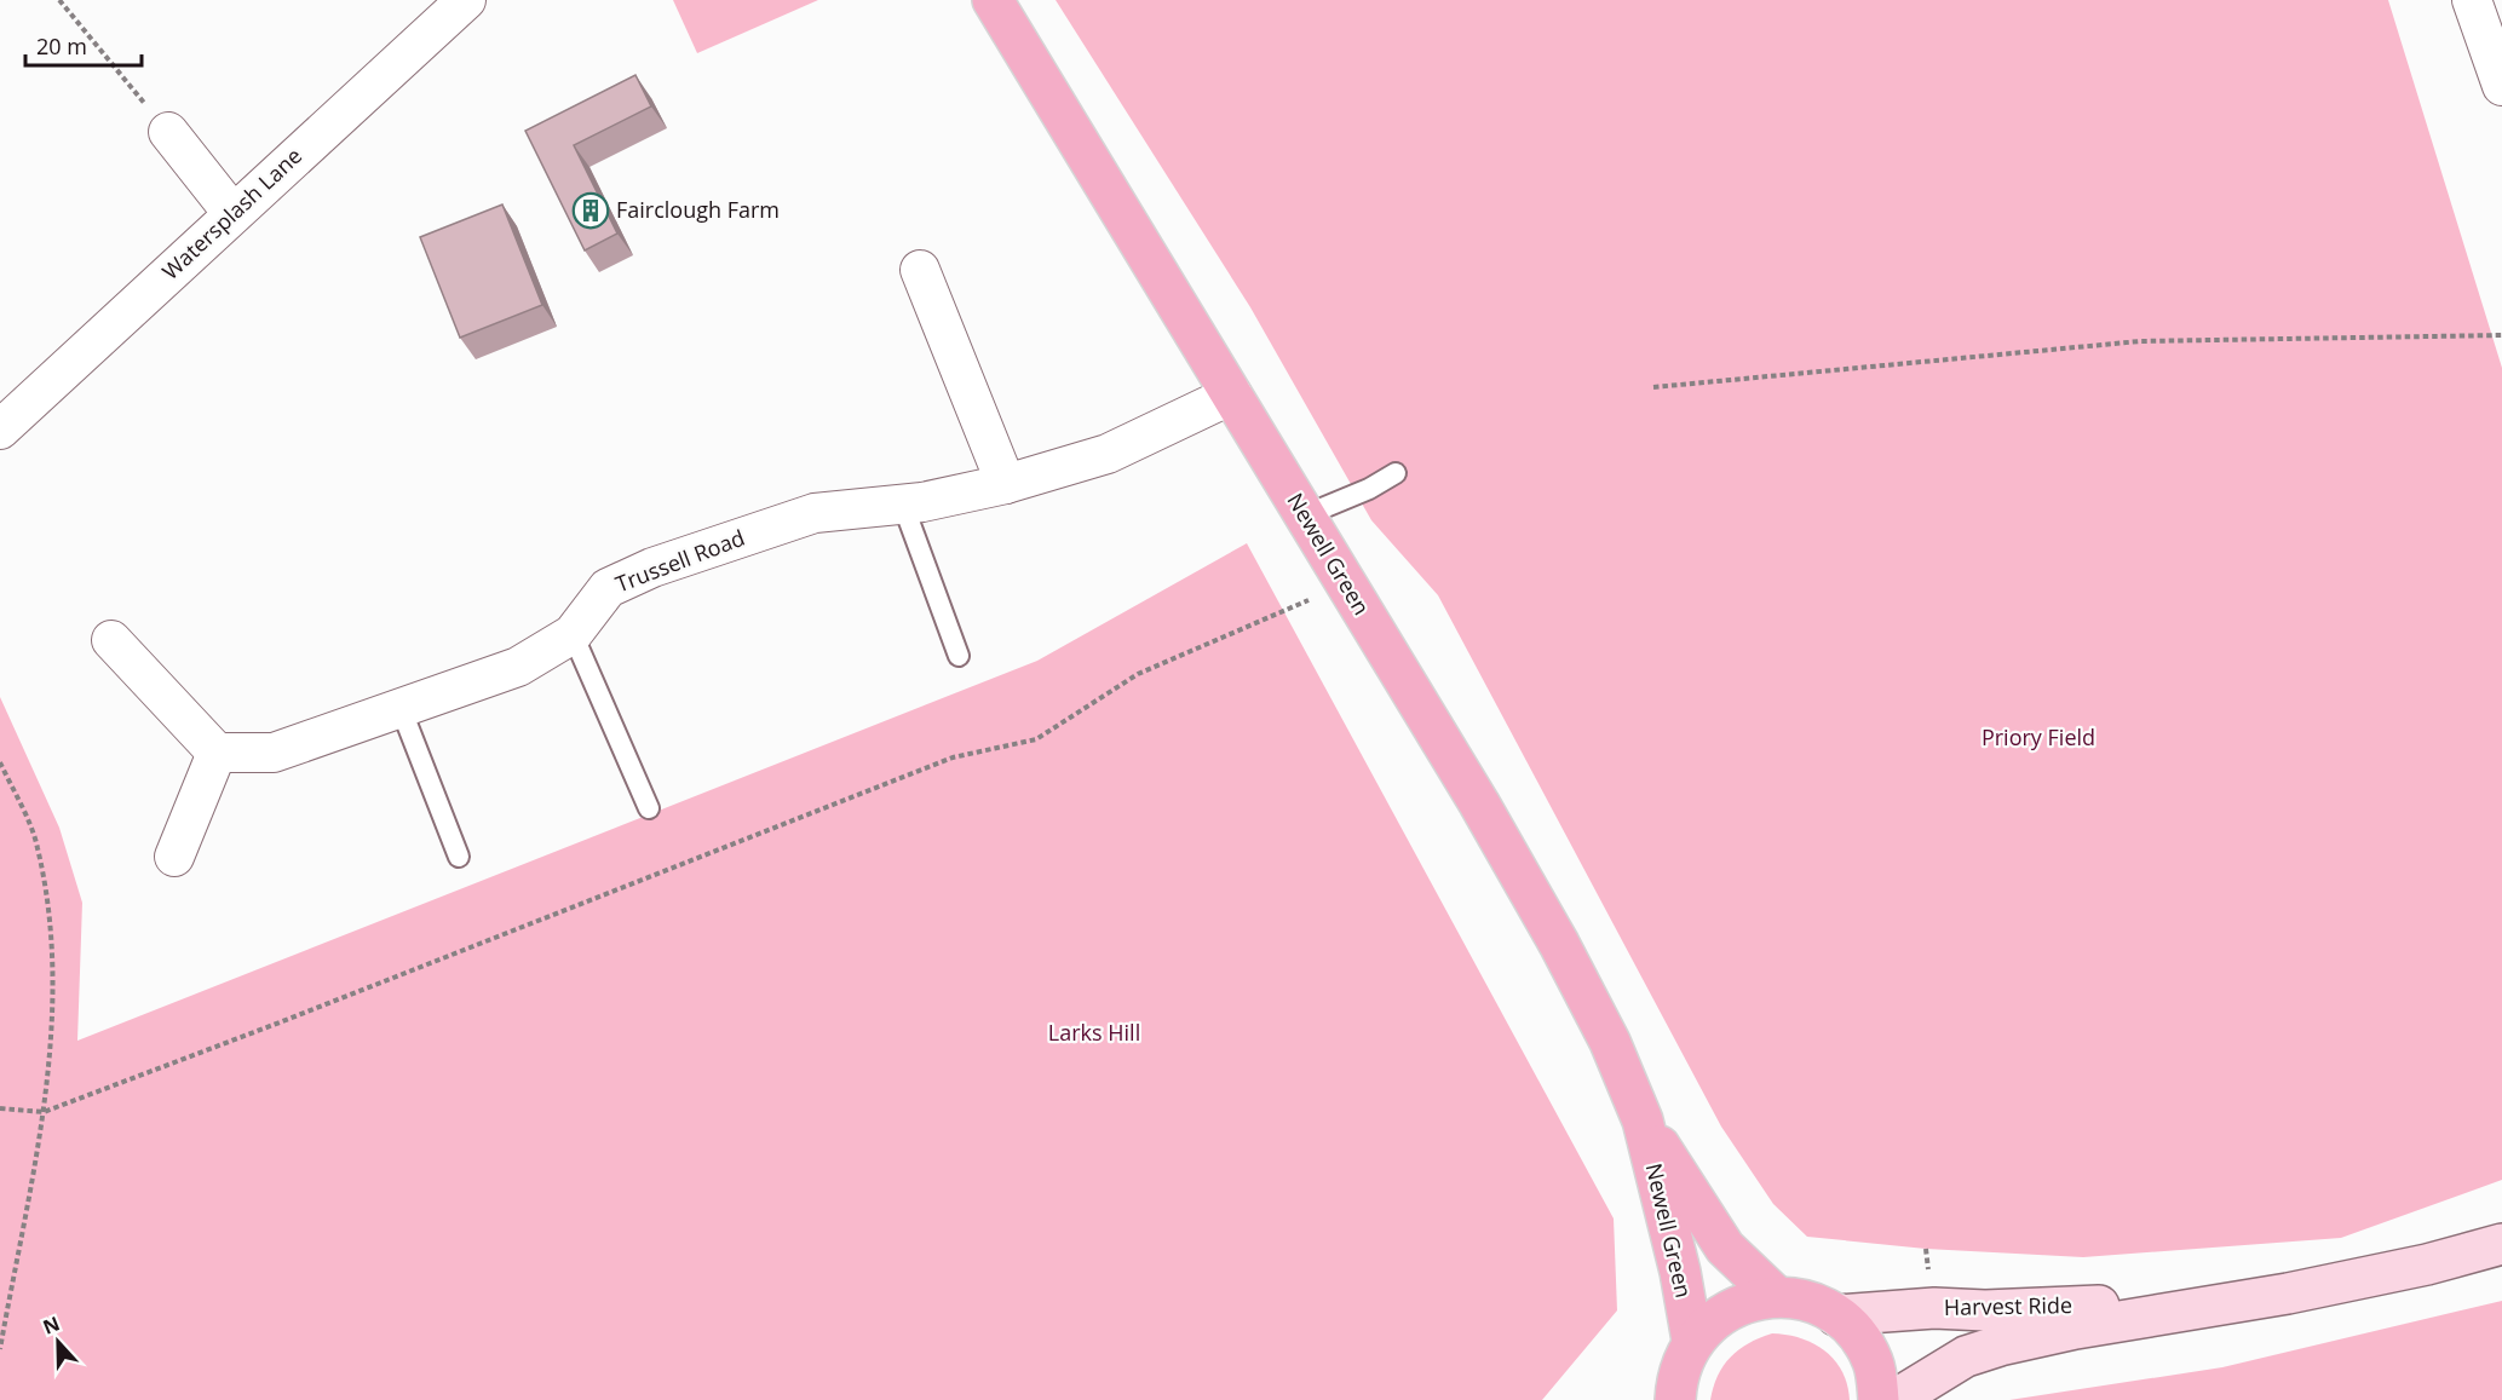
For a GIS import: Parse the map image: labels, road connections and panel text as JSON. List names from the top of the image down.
{
  "streets": {
    "main road": ["Newell Green"],
    "street": ["Watersplash Lane", "Trussell Road", "Harvest Ride"]
  },
  "crossings": [
    ["Newell Green", "Trussell Road"]
  ],
  "parks": ["Priory Field", "Larks Hill"],
  "places": {
    "building": ["Fairclough Farm"]
  },
  "scale_bar": "20 m",
  "north": "top"
}
